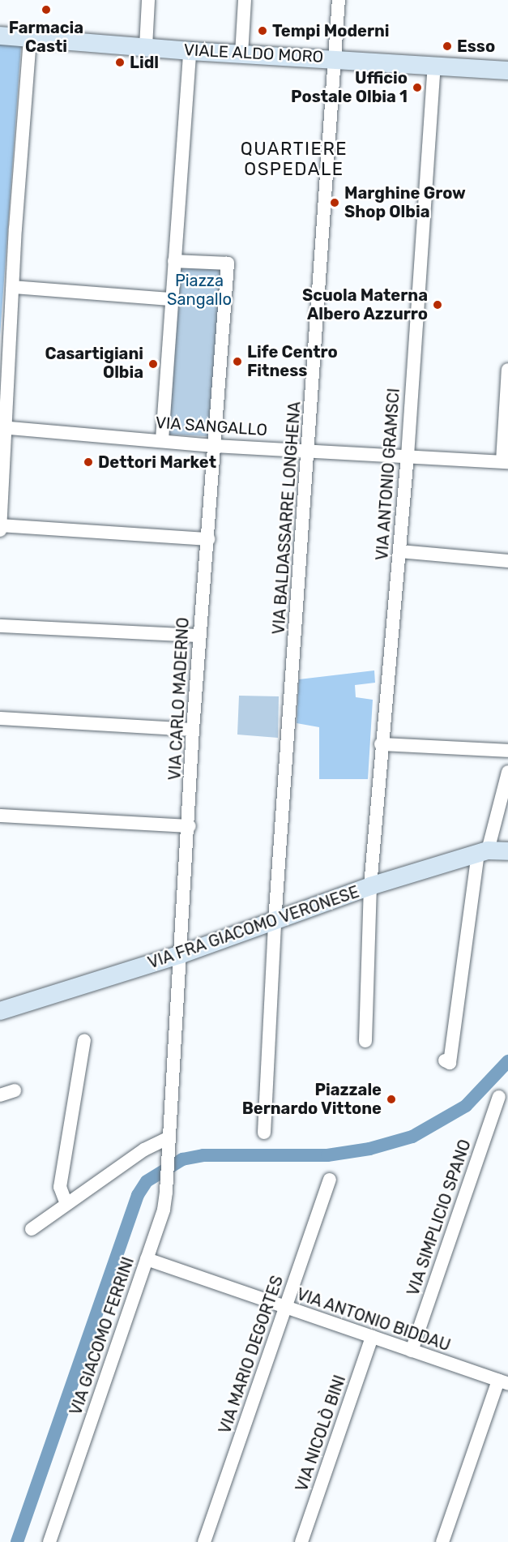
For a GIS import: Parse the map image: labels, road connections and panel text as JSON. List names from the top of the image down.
{
  "streets": {
    "street": [
      "VIALE ALDO MORO",
      "VIA SANGALLO",
      "VIA ANTONIO GRAMSCI",
      "VIA BALDASSARRE LONGHENA",
      "VIA CARLO MADERNO",
      "VIA FRA GIACOMO VERONESE",
      "VIA SIMPLICIO SPANO",
      "VIA ANTONIO BIDDAU",
      "VIA GIACOMO FERRINI",
      "VIA MARIO DEGORTES",
      "VIA NICOLÒ BINI"
    ]
  },
  "crossings": [
    ["VIALE ALDO MORO", "VIA ANTONIO GRAMSCI"],
    ["VIALE ALDO MORO", "VIA BALDASSARRE LONGHENA"],
    ["VIA SANGALLO", "VIA ANTONIO GRAMSCI"],
    ["VIA SANGALLO", "VIA BALDASSARRE LONGHENA"],
    ["VIA SANGALLO", "VIA CARLO MADERNO"],
    ["VIA ANTONIO GRAMSCI", "VIA FRA GIACOMO VERONESE"],
    ["VIA BALDASSARRE LONGHENA", "VIA FRA GIACOMO VERONESE"],
    ["VIA CARLO MADERNO", "VIA FRA GIACOMO VERONESE"],
    ["VIA CARLO MADERNO", "VIA GIACOMO FERRINI"],
    ["VIA SIMPLICIO SPANO", "VIA ANTONIO BIDDAU"],
    ["VIA ANTONIO BIDDAU", "VIA GIACOMO FERRINI"],
    ["VIA ANTONIO BIDDAU", "VIA MARIO DEGORTES"],
    ["VIA ANTONIO BIDDAU", "VIA NICOLÒ BINI"]
  ],
  "districts": ["QUARTIERE OSPEDALE"],
  "parks": ["Piazza Sangallo"],
  "places": [
    "Farmacia Casti",
    "Tempi Moderni",
    "Esso",
    "Lidl",
    "Ufficio Postale Olbia 1",
    "Marghine Grow Shop Olbia",
    "Scuola Materna Albero Azzurro",
    "Life Centro Fitness",
    "Casartigiani Olbia",
    "Dettori Market",
    "Piazzale Bernardo Vittone"
  ]
}
